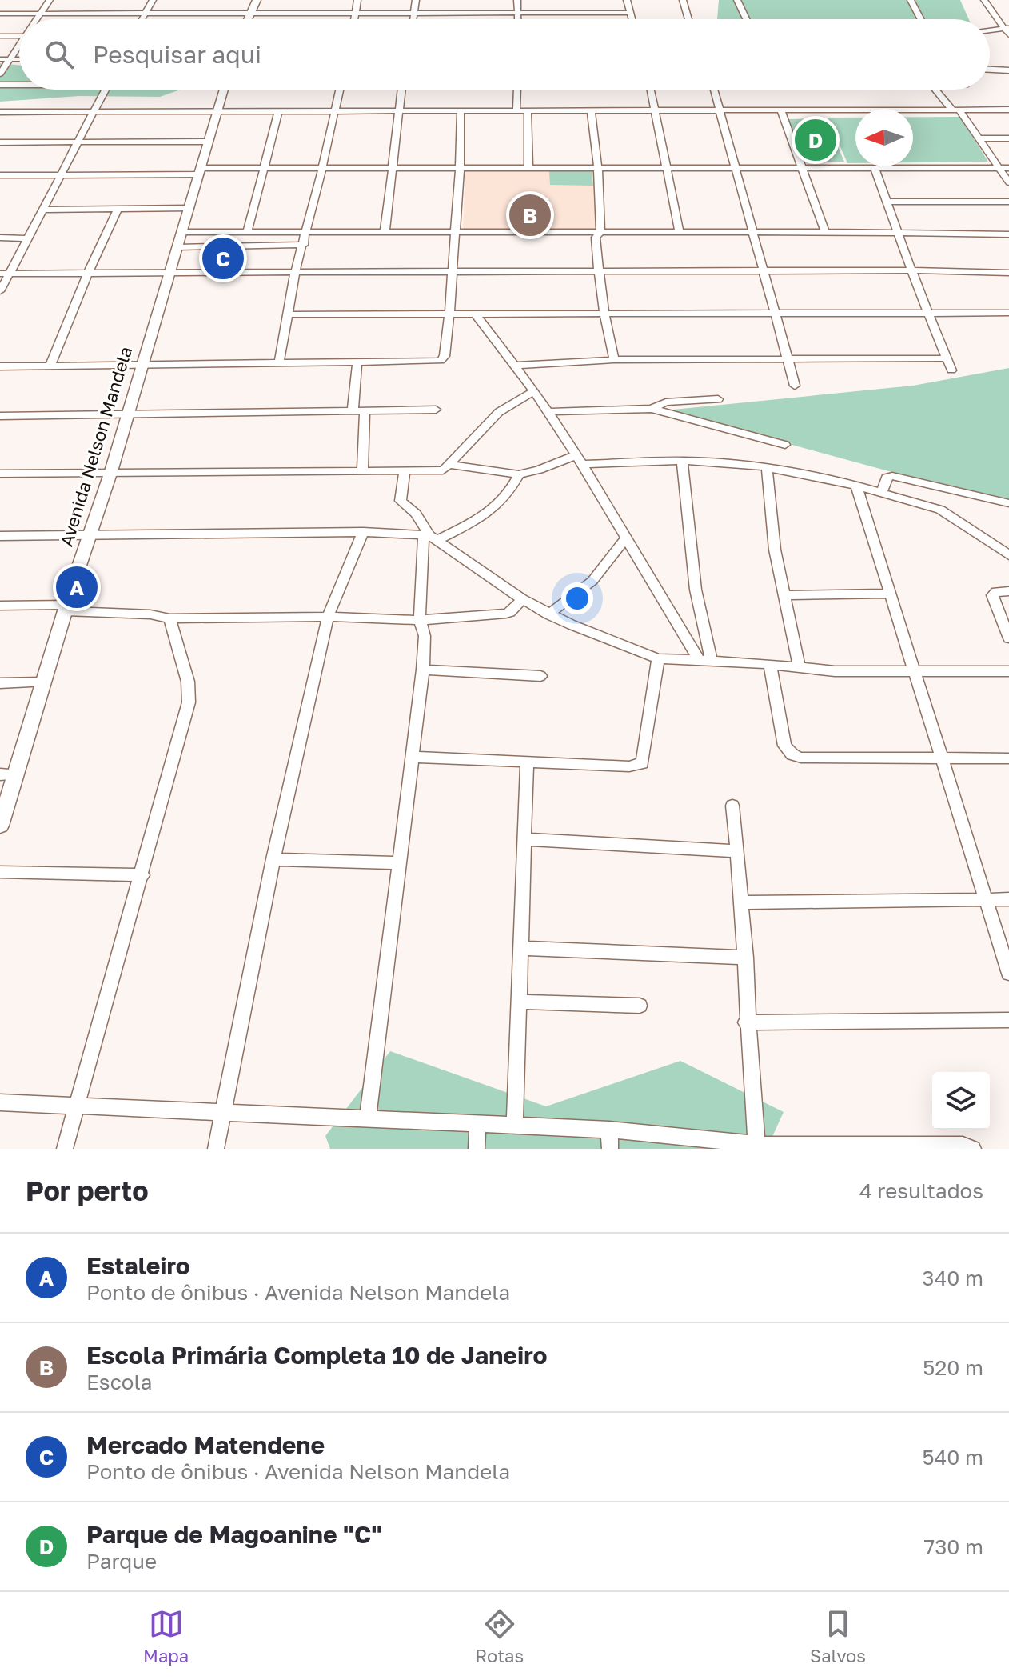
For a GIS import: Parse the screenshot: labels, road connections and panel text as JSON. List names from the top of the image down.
{
  "streets": {
    "street": ["Avenida Nelson Mandela"]
  },
  "north": "left",
  "page": {
    "search": "Pesquisar aqui",
    "pins": [
      "D",
      "B",
      "C",
      "A"
    ],
    "heading": ["Por perto", "4 resultados"],
    "list": [
      {
        "mark": "A",
        "name": "Estaleiro",
        "note": "Ponto de ônibus · Avenida Nelson Mandela",
        "value": "340 m"
      },
      {
        "mark": "B",
        "name": "Escola Primária Completa 10 de Janeiro",
        "note": "Escola",
        "value": "520 m"
      },
      {
        "mark": "C",
        "name": "Mercado Matendene",
        "note": "Ponto de ônibus · Avenida Nelson Mandela",
        "value": "540 m"
      },
      {
        "mark": "D",
        "name": "Parque de Magoanine \"C\"",
        "note": "Parque",
        "value": "730 m"
      }
    ],
    "nav": ["Mapa", "Rotas", "Salvos"]
  }
}
